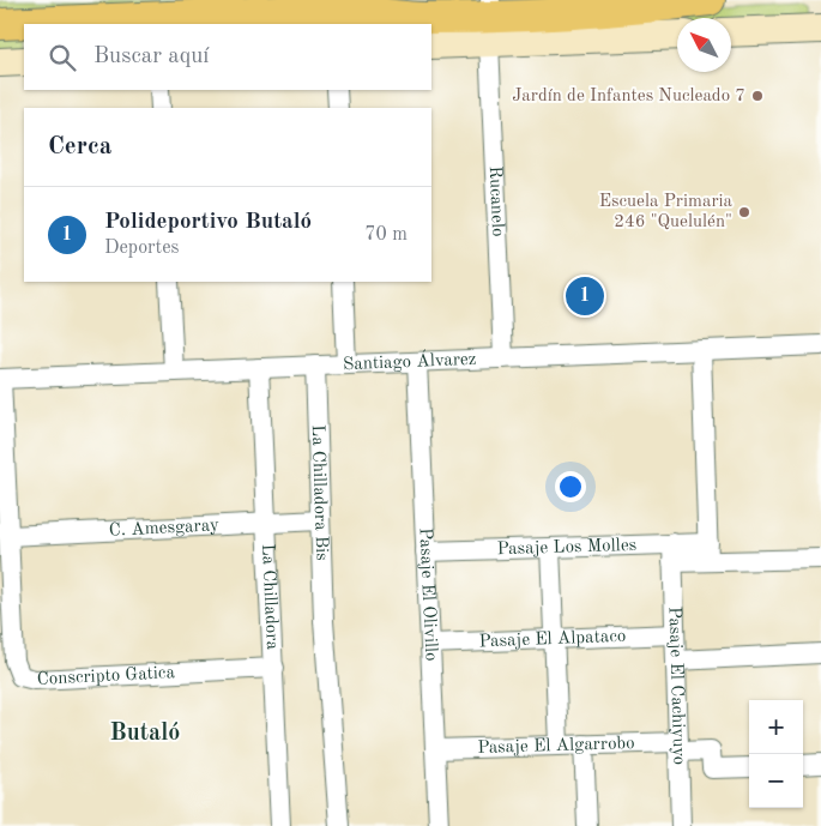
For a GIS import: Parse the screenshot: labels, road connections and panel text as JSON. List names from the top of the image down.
{
  "streets": {
    "street": [
      "Rucanelo",
      "Santiago Álvarez",
      "La Chilladora Bis",
      "C. Amesgaray",
      "Pasaje Los Molles",
      "Pasaje El Olivillo",
      "La Chilladora",
      "Pasaje El Alpataco",
      "Conscripto Gatica",
      "Pasaje El Cachiyuyo",
      "Pasaje El Algarrobo"
    ]
  },
  "crossings": [
    ["Rucanelo", "Santiago Álvarez"],
    ["Santiago Álvarez", "La Chilladora Bis"],
    ["Santiago Álvarez", "Pasaje El Olivillo"],
    ["Santiago Álvarez", "La Chilladora"],
    ["Santiago Álvarez", "Conscripto Gatica"],
    ["La Chilladora Bis", "C. Amesgaray"],
    ["C. Amesgaray", "La Chilladora"],
    ["C. Amesgaray", "Conscripto Gatica"],
    ["Pasaje Los Molles", "Pasaje El Olivillo"],
    ["Pasaje Los Molles", "Pasaje El Cachiyuyo"],
    ["Pasaje El Olivillo", "Pasaje El Alpataco"],
    ["Pasaje El Olivillo", "Pasaje El Algarrobo"],
    ["La Chilladora", "Conscripto Gatica"],
    ["Pasaje El Alpataco", "Pasaje El Cachiyuyo"],
    ["Pasaje El Cachiyuyo", "Pasaje El Algarrobo"]
  ],
  "districts": ["Butaló"],
  "places": ["Jardín de Infantes Nucleado 7", "Escuela Primaria 246 \"Quelulén\""],
  "north": "top left",
  "page": {
    "search": "Buscar aquí",
    "heading": "Cerca",
    "list": [
      {
        "mark": "1",
        "name": "Polideportivo Butaló",
        "note": "Deportes",
        "value": "70 m"
      }
    ],
    "pins": "1",
    "map_buttons": ["+", "−"]
  }
}
